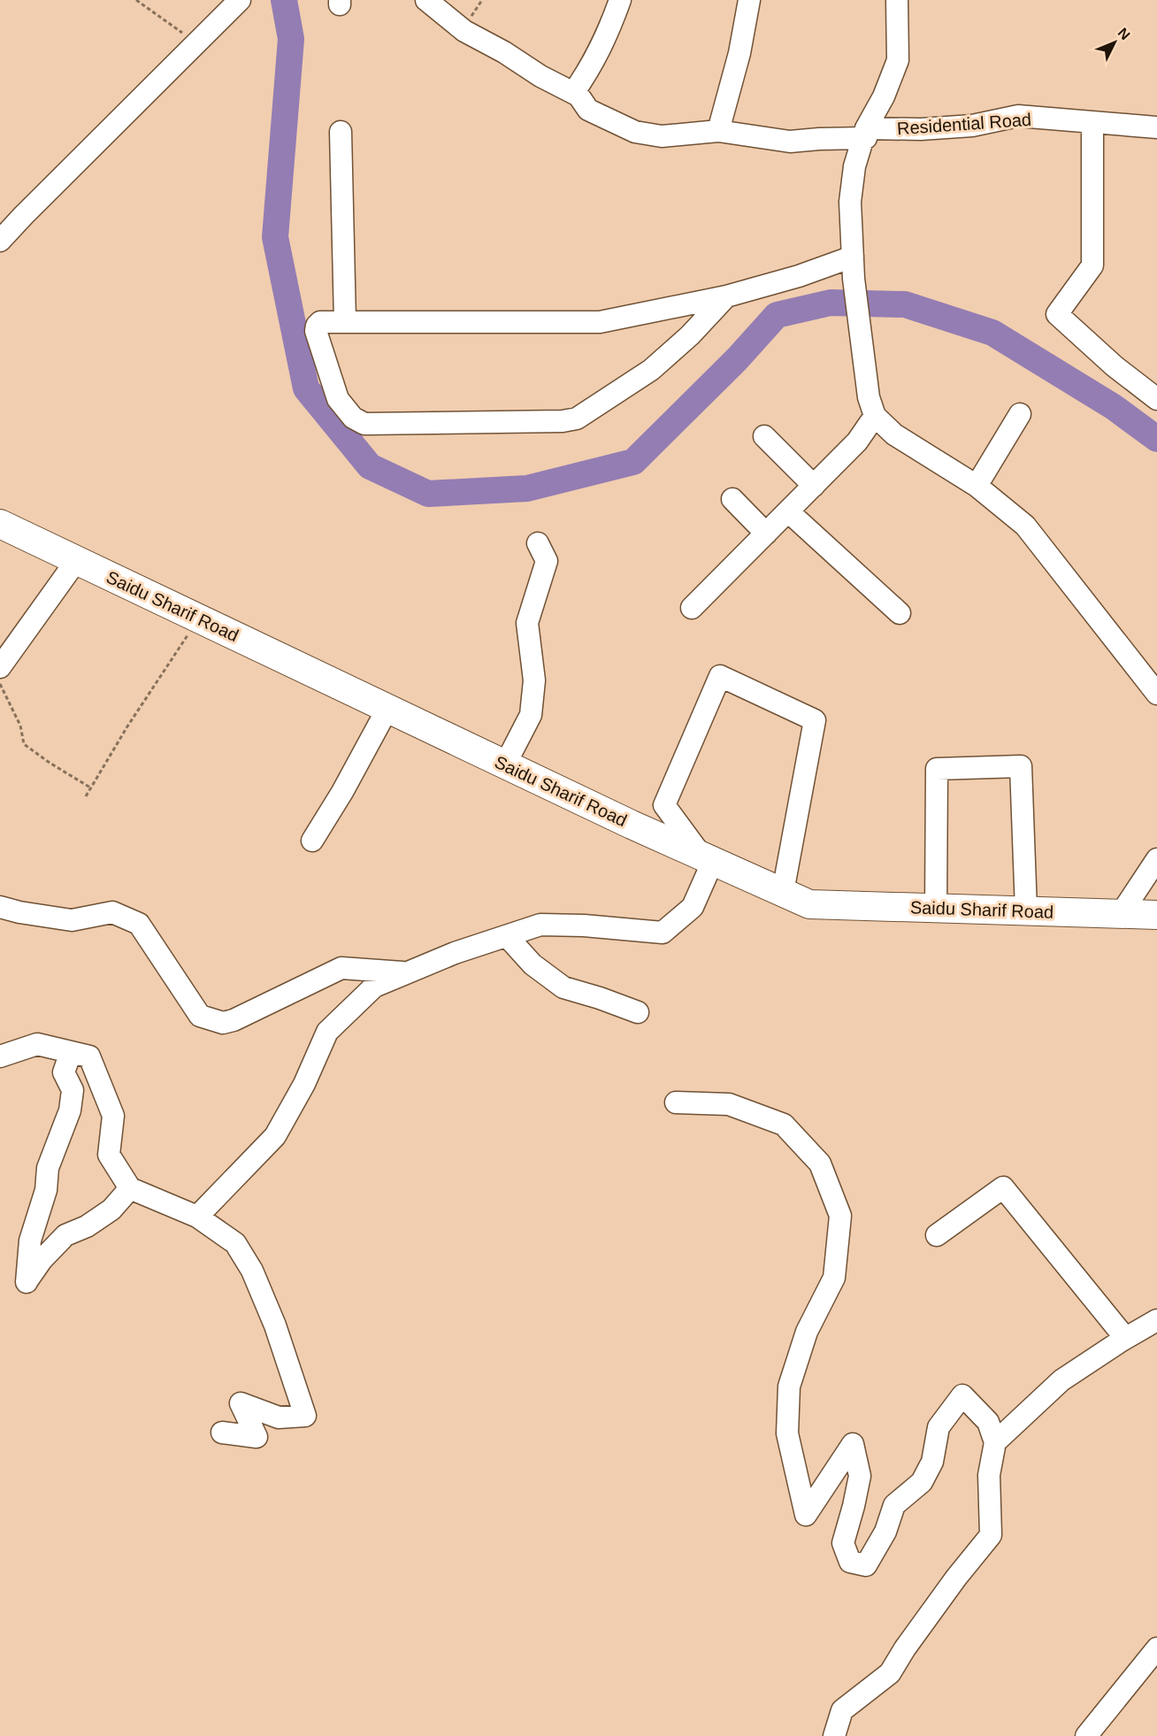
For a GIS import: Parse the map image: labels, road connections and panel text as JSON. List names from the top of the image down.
{
  "streets": {
    "main road": ["Saidu Sharif Road"],
    "street": ["Residential Road"]
  },
  "north": "top right"
}
